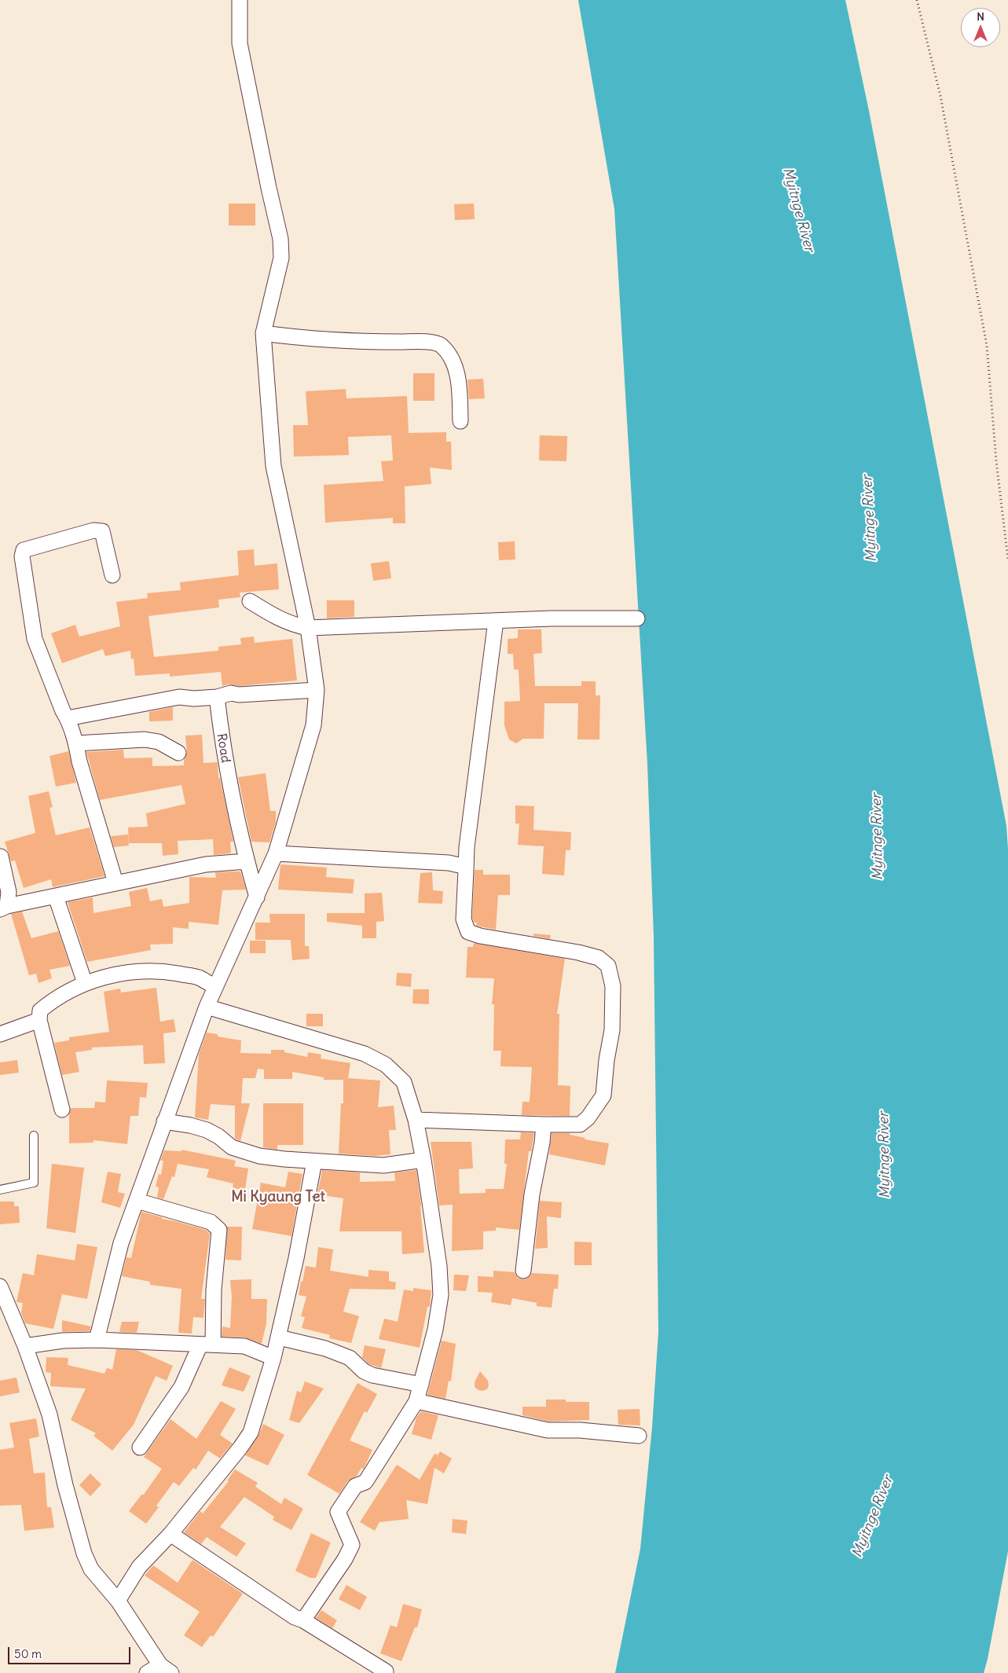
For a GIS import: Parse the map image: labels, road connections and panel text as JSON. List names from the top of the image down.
{
  "streets": {
    "street": ["Road"]
  },
  "districts": ["Mi Kyaung Tet"],
  "water": ["Myitnge River"],
  "scale_bar": "50 m",
  "north": "top"
}
